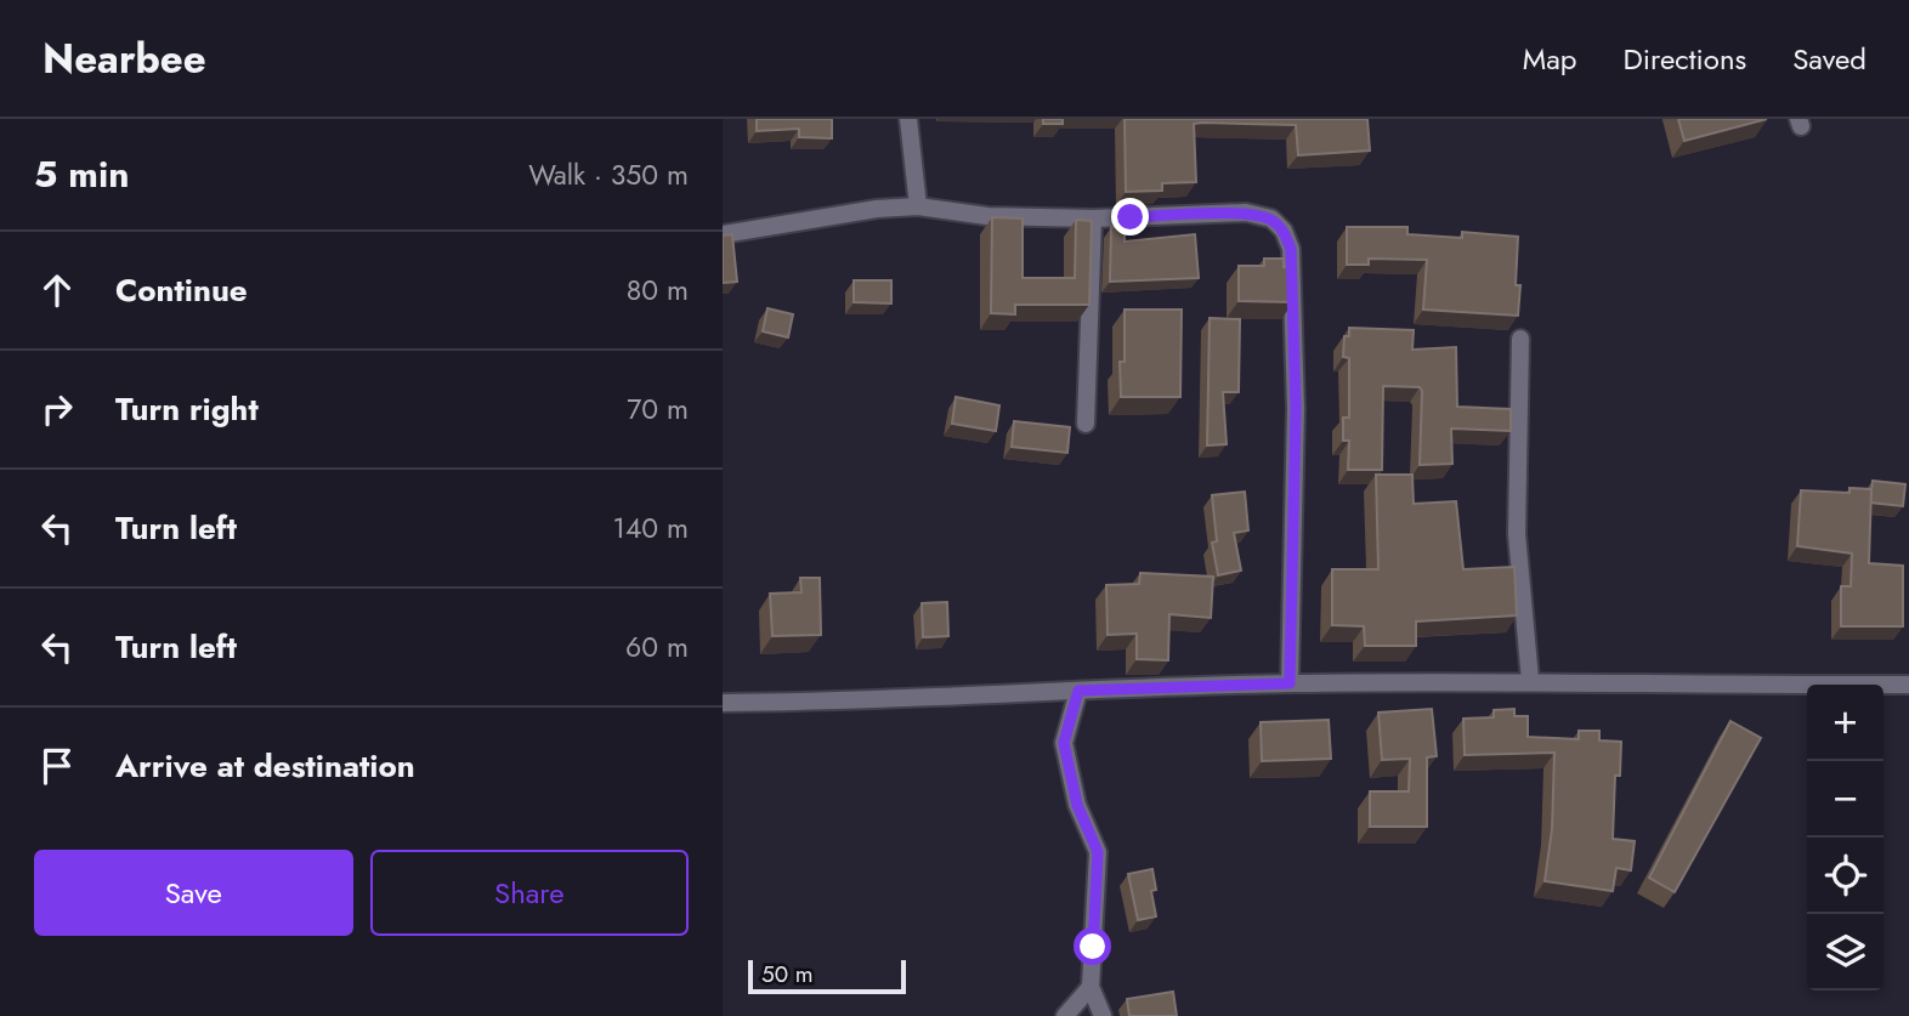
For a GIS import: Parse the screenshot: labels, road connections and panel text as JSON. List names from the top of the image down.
{
  "scale_bar": "50 m",
  "page": {
    "header": "Nearbee",
    "nav": ["Map", "Directions", "Saved"],
    "heading": ["5 min", "Walk · 350 m"],
    "list": [
      ["Continue", "80 m"],
      ["Turn right", "70 m"],
      ["Turn left", "140 m"],
      ["Turn left", "60 m"],
      "Arrive at destination"
    ],
    "map_buttons": ["+", "−"],
    "buttons": ["Save", "Share"],
    "scale": "50 m"
  }
}
